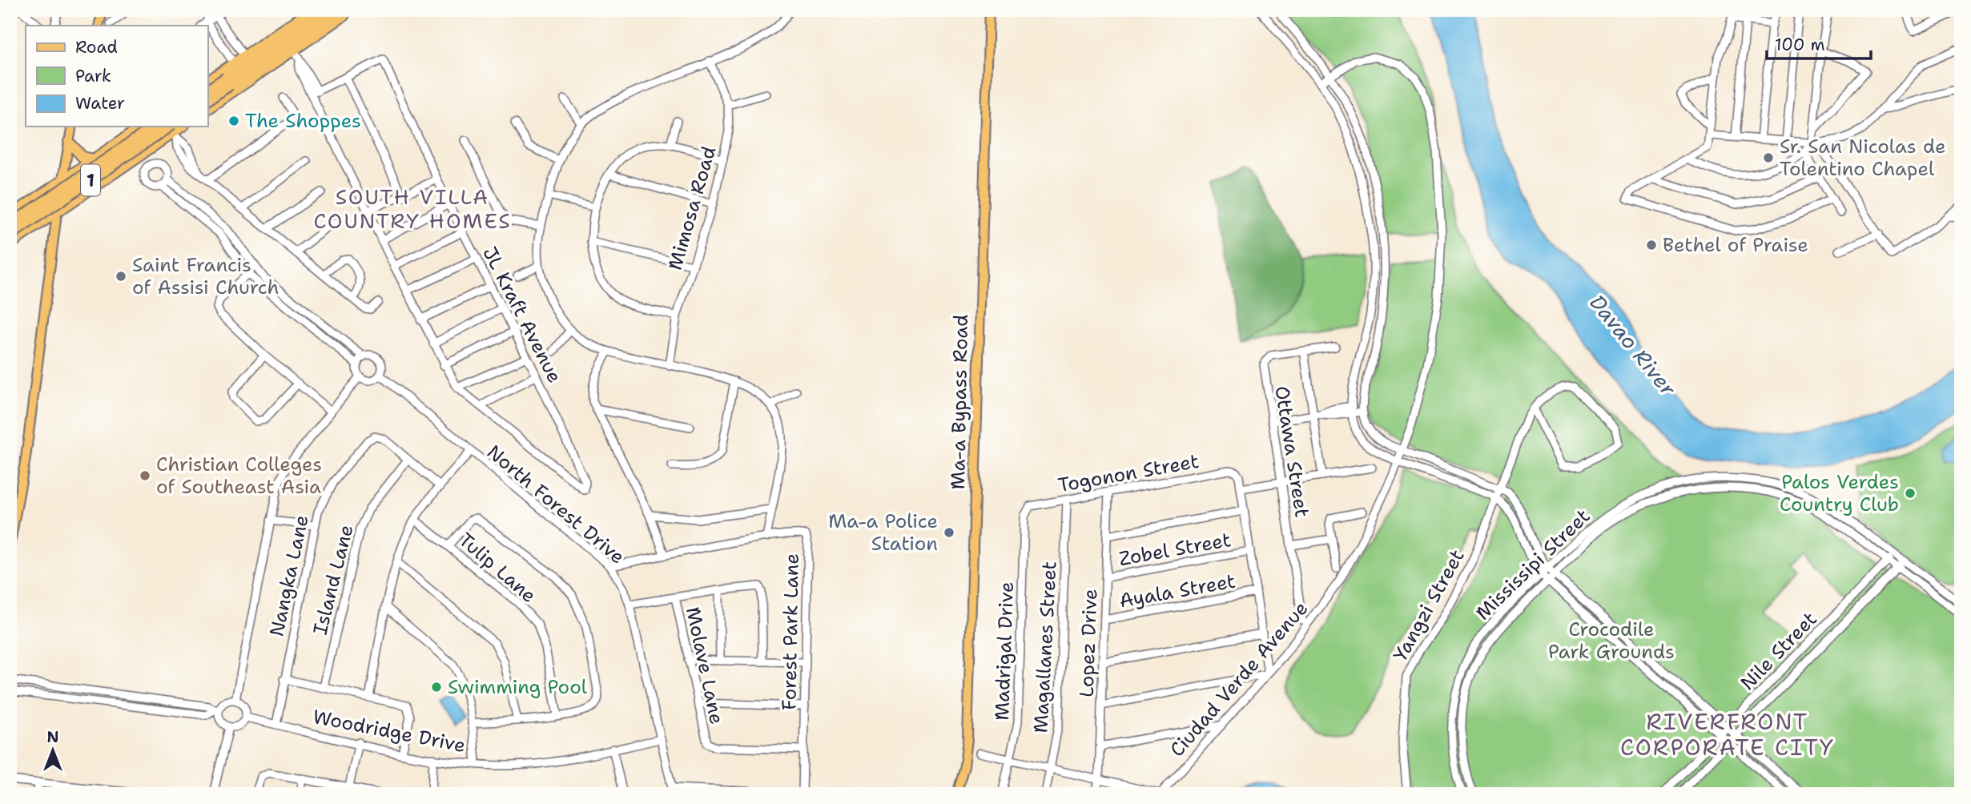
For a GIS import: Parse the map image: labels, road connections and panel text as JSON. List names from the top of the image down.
{
  "streets": {
    "highway": ["1"],
    "main road": ["Ma-a Bypass Road"],
    "street": [
      "Mimosa Road",
      "JL Kraft Avenue",
      "Ottawa Street",
      "Togonon Street",
      "North Forest Drive",
      "Zobel Street",
      "Mississipi Street",
      "Tulip Lane",
      "Nangka Lane",
      "Island Lane",
      "Ayala Street",
      "Yangzi Street",
      "Forest Park Lane",
      "Lopez Drive",
      "Magallanes Street",
      "Madrigal Drive",
      "Nile Street",
      "Molave Lane",
      "Ciudad Verde Avenue",
      "Woodridge Drive"
    ]
  },
  "crossings": [
    ["Togonon Street", "Lopez Drive"],
    ["Togonon Street", "Magallanes Street"],
    ["Togonon Street", "Madrigal Drive"],
    ["North Forest Drive", "Forest Park Lane"],
    ["North Forest Drive", "Woodridge Drive"],
    ["Zobel Street", "Lopez Drive"],
    ["Mississipi Street", "Nile Street"],
    ["Nangka Lane", "Island Lane"],
    ["Nangka Lane", "Woodridge Drive"],
    ["Ayala Street", "Lopez Drive"],
    ["Forest Park Lane", "Molave Lane"]
  ],
  "districts": ["SOUTH VILLA COUNTRY HOMES", "RIVERFRONT CORPORATE CITY"],
  "water": ["Davao River"],
  "parks": ["Crocodile Park Grounds"],
  "places": [
    "The Shoppes",
    "Sr. San Nicolas de Tolentino Chapel",
    "Bethel of Praise",
    "Saint Francis of Assisi Church",
    "Christian Colleges of Southeast Asia",
    "Palos Verdes Country Club",
    "Ma-a Police Station",
    "Swimming Pool"
  ],
  "legend": ["Road", "Park", "Water"],
  "scale_bar": "100 m",
  "north": "top"
}
